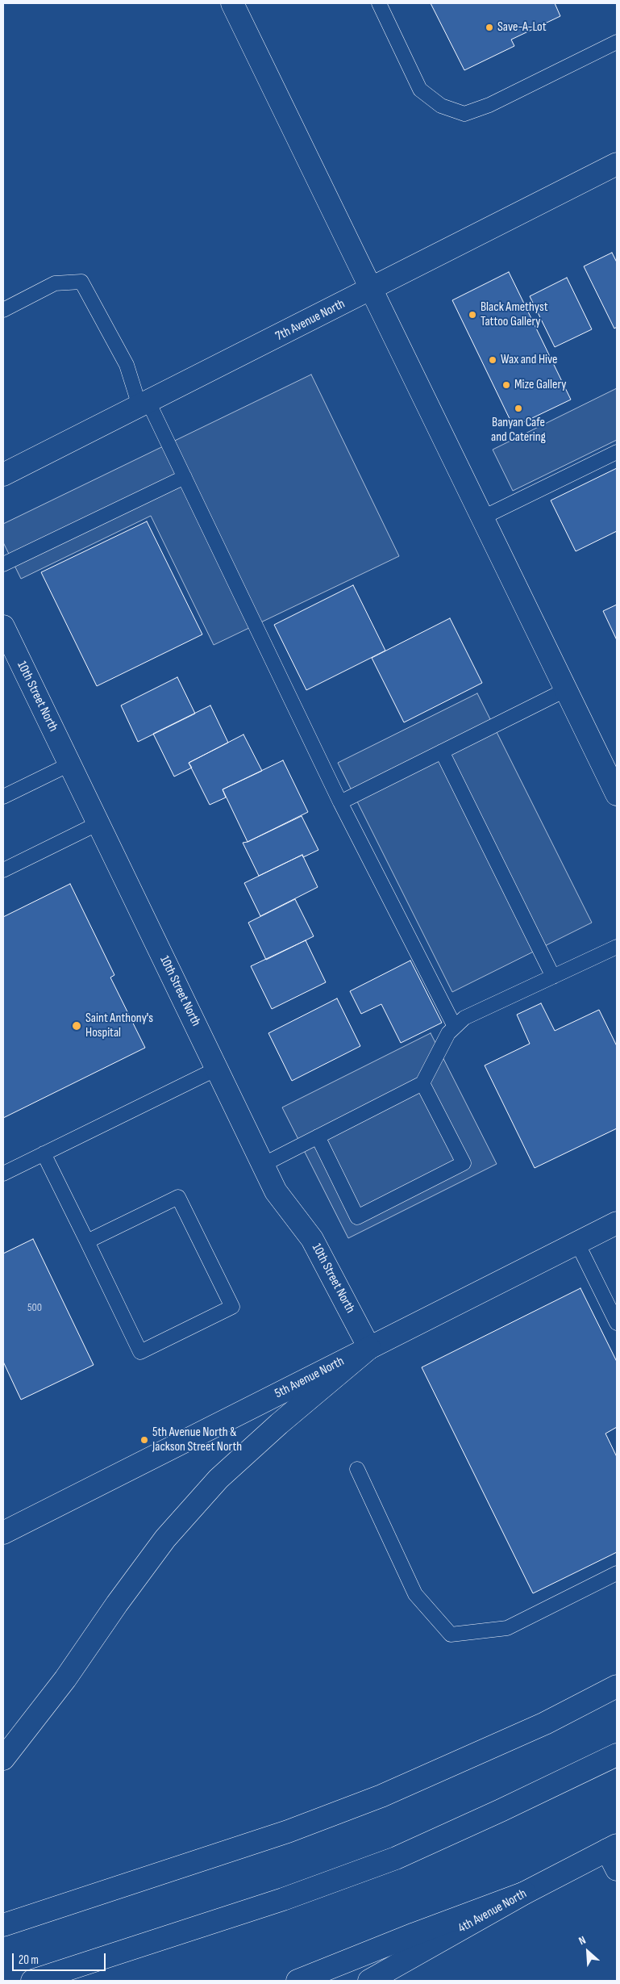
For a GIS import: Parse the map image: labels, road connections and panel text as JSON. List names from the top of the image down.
{
  "streets": {
    "main road": [
      "7th Avenue North",
      "10th Street North",
      "5th Avenue North",
      "4th Avenue North"
    ]
  },
  "crossings": [
    ["10th Street North", "5th Avenue North"]
  ],
  "places": [
    "Save-A-Lot",
    "Black Amethyst Tattoo Gallery",
    "Wax and Hive",
    "Mize Gallery",
    "Banyan Cafe and Catering",
    "Saint Anthony's Hospital",
    "5th Avenue North & Jackson Street North"
  ],
  "house_numbers": ["500"],
  "scale_bar": "20 m",
  "north": "top left"
}
